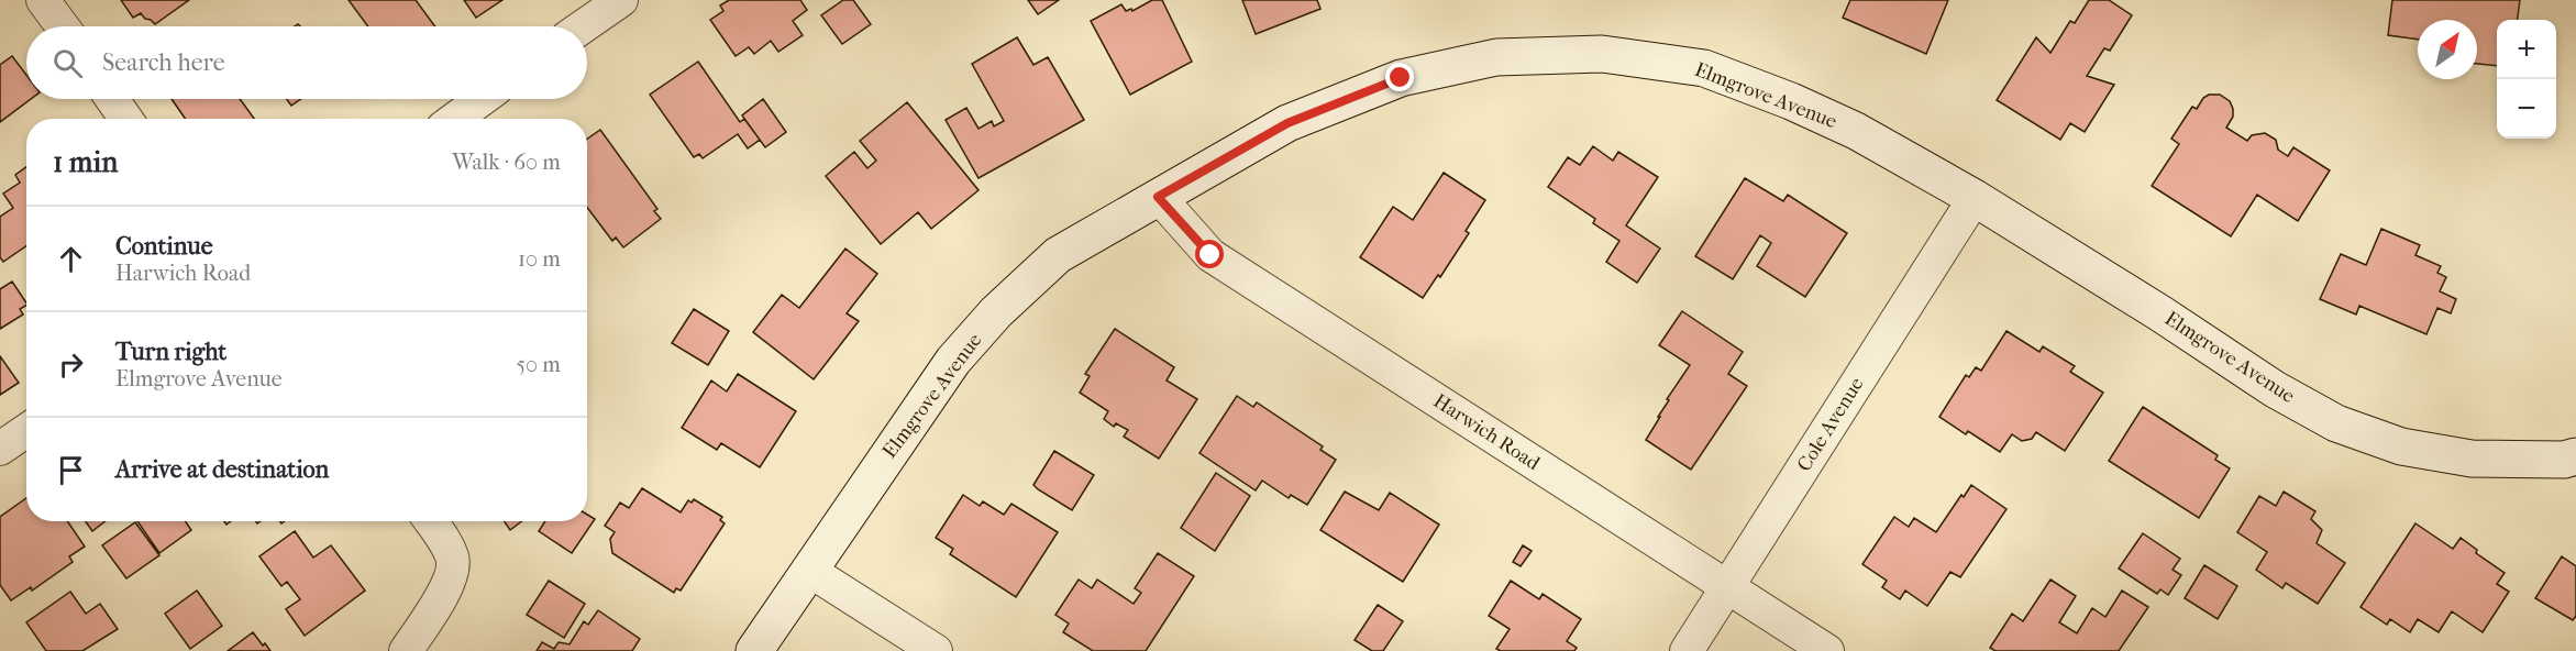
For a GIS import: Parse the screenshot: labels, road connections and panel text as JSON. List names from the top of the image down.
{
  "streets": {
    "street": ["Elmgrove Avenue", "Cole Avenue", "Harwich Road"]
  },
  "crossings": [
    ["Elmgrove Avenue", "Cole Avenue"],
    ["Elmgrove Avenue", "Harwich Road"],
    ["Cole Avenue", "Harwich Road"]
  ],
  "north": "top right",
  "page": {
    "map_buttons": ["+", "−"],
    "search": "Search here",
    "heading": ["1 min", "Walk · 60 m"],
    "list": [
      ["Continue", "Harwich Road", "10 m"],
      ["Turn right", "Elmgrove Avenue", "50 m"],
      "Arrive at destination"
    ]
  }
}
